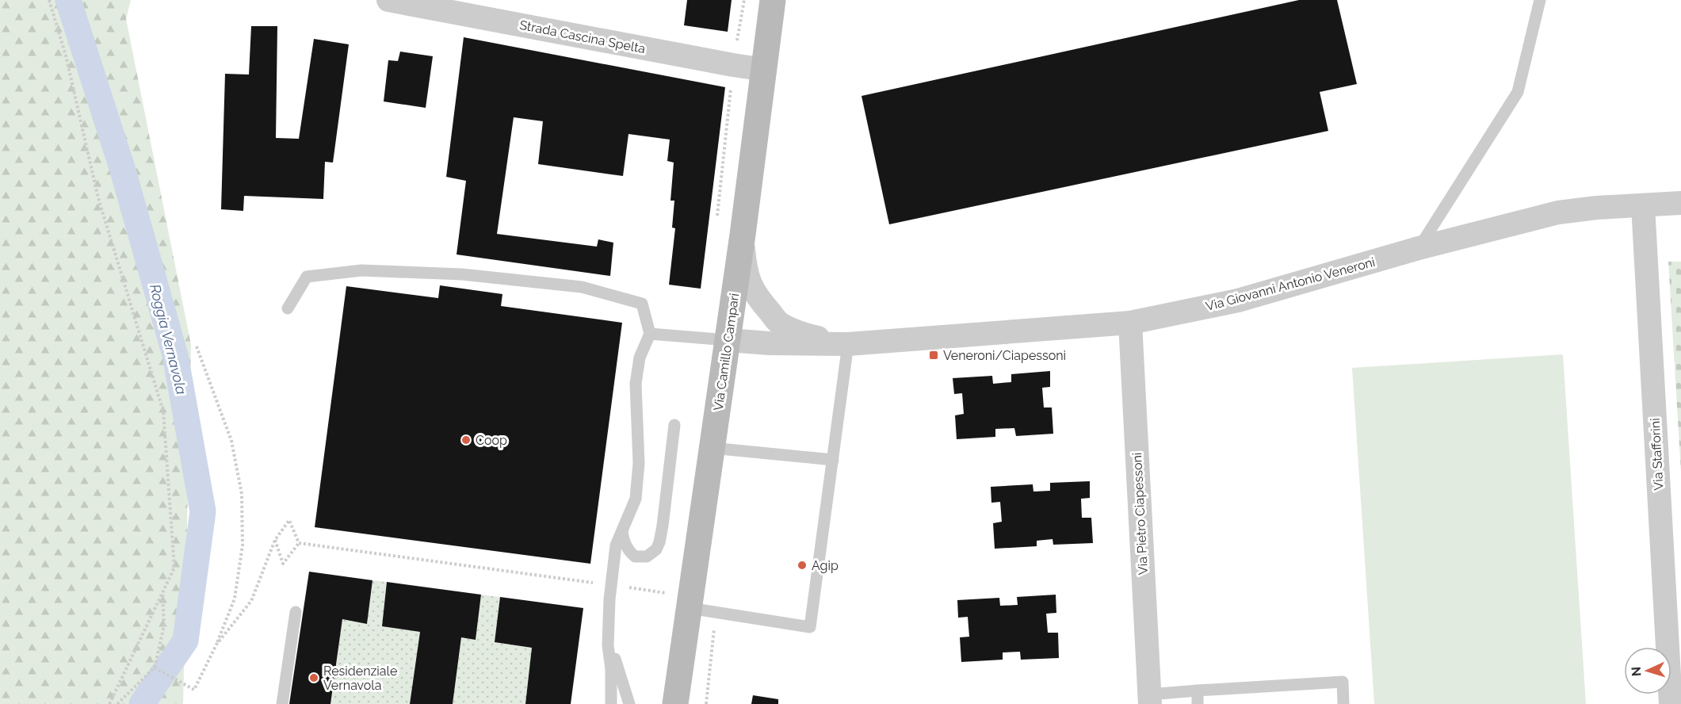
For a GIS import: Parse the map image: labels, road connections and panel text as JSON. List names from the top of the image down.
{
  "streets": {
    "street": [
      "Strada Cascina Spelta",
      "Via Giovanni Antonio Veneroni",
      "Via Camillo Campari",
      "Via Stafforini",
      "Via Pietro Ciapessoni"
    ]
  },
  "crossings": [
    ["Strada Cascina Spelta", "Via Camillo Campari"],
    ["Via Giovanni Antonio Veneroni", "Via Camillo Campari"],
    ["Via Giovanni Antonio Veneroni", "Via Stafforini"],
    ["Via Giovanni Antonio Veneroni", "Via Pietro Ciapessoni"]
  ],
  "water": ["Roggia Vernavola"],
  "places": {
    "transit": ["Veneroni/Ciapessoni"],
    "other": ["Coop", "Agip", "Residenziale Vernavola"]
  },
  "north": "left"
}
